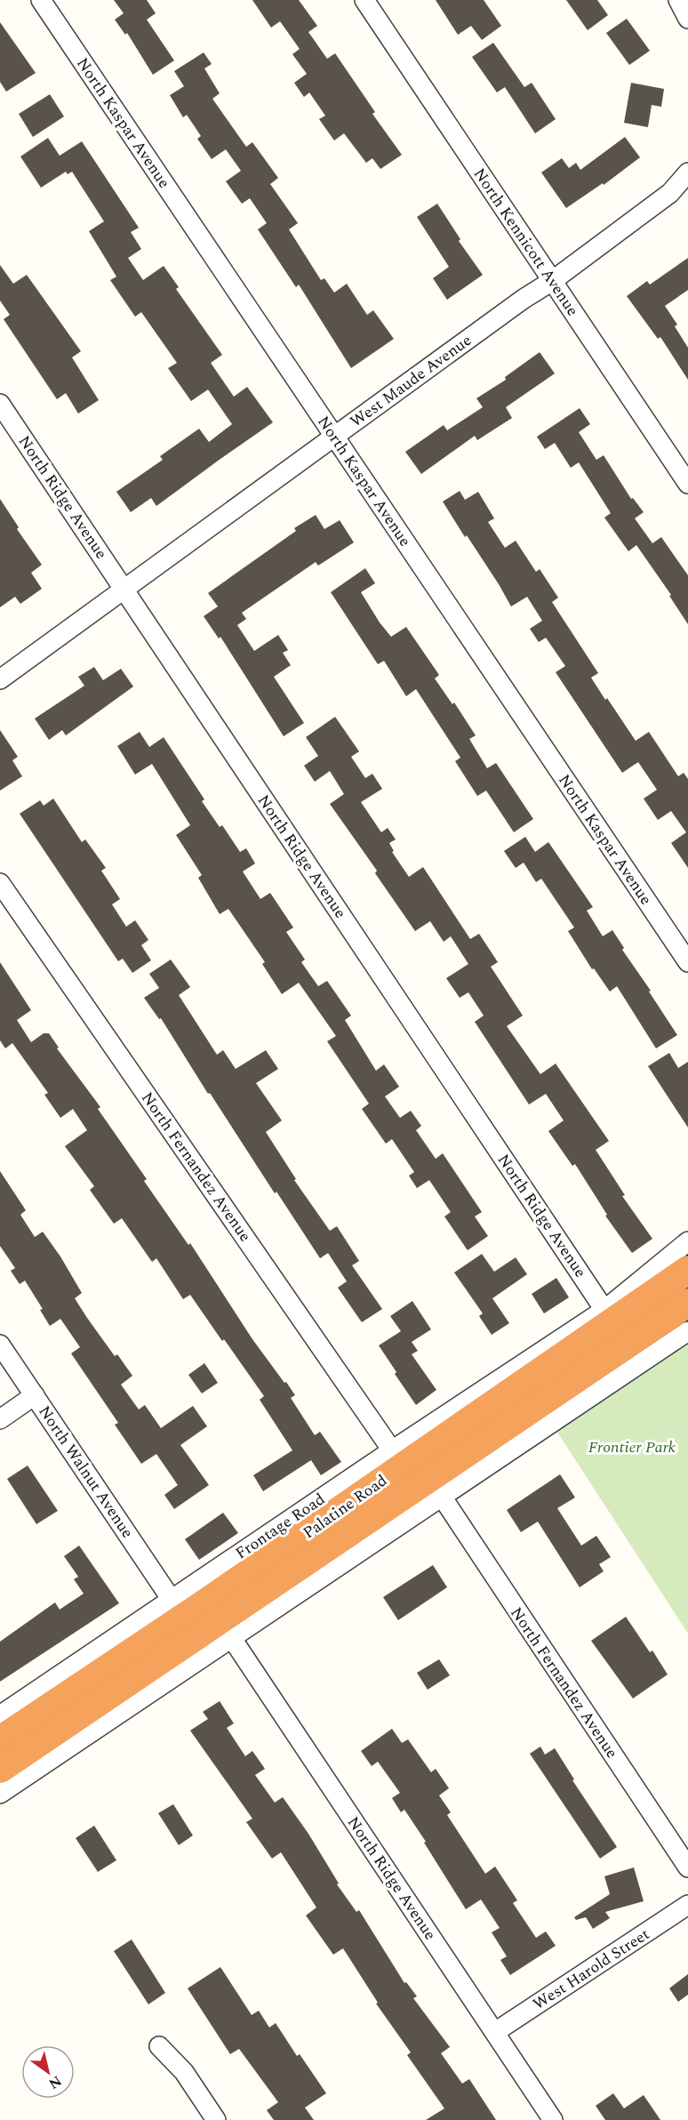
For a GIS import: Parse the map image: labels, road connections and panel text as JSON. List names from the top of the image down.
{
  "streets": {
    "highway": ["Palatine Road"],
    "street": [
      "North Kaspar Avenue",
      "North Kennicott Avenue",
      "West Maude Avenue",
      "North Ridge Avenue",
      "North Fernandez Avenue",
      "North Walnut Avenue",
      "Frontage Road",
      "West Harold Street"
    ]
  },
  "crossings": [
    ["North Kaspar Avenue", "West Maude Avenue"],
    ["North Kennicott Avenue", "West Maude Avenue"],
    ["West Maude Avenue", "North Ridge Avenue"],
    ["North Ridge Avenue", "Frontage Road"],
    ["North Ridge Avenue", "West Harold Street"],
    ["North Fernandez Avenue", "Frontage Road"],
    ["North Walnut Avenue", "Frontage Road"]
  ],
  "parks": ["Frontier Park"],
  "north": "bottom right"
}
